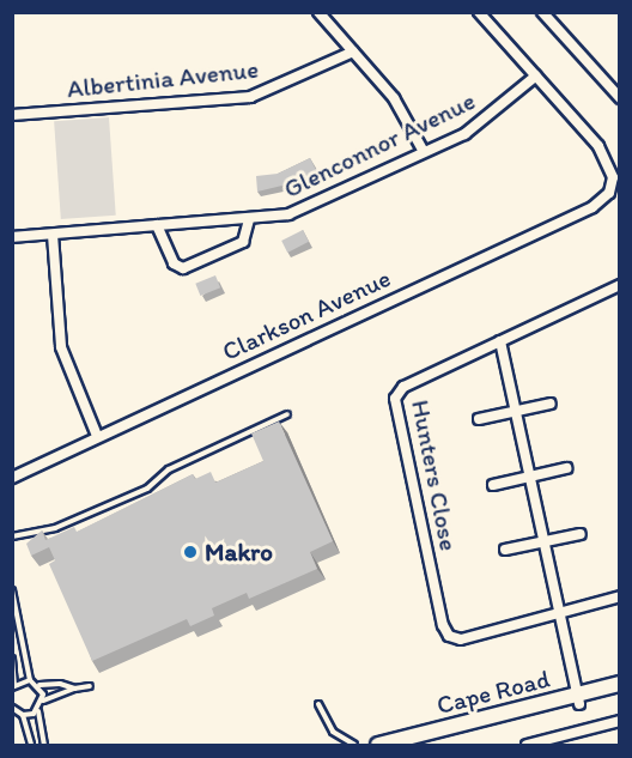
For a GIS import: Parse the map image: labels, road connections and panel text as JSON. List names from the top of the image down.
{
  "streets": {
    "main road": ["Cape Road"],
    "street": [
      "Albertinia Avenue",
      "Glenconnor Avenue",
      "Clarkson Avenue",
      "Hunters Close"
    ]
  },
  "crossings": [
    ["Glenconnor Avenue", "Clarkson Avenue"]
  ],
  "places": ["Makro"]
}
